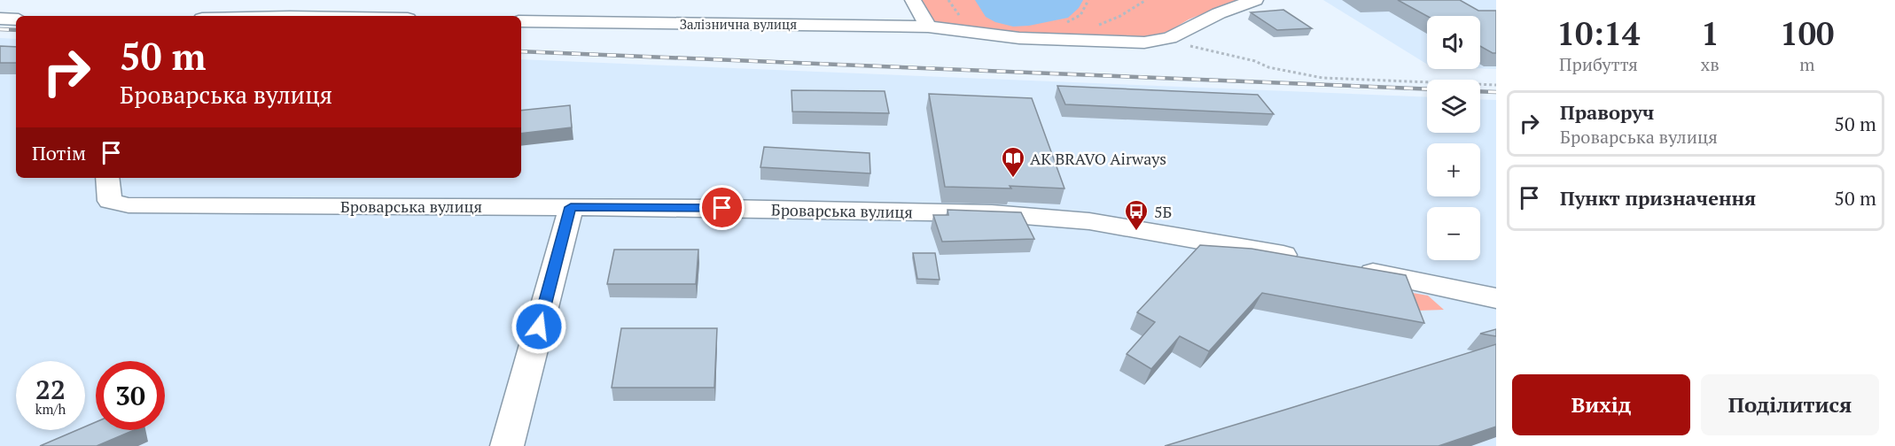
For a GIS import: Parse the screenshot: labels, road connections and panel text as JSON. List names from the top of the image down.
{
  "streets": {
    "street": ["Залізнична вулиця", "Броварська вулиця"]
  },
  "places": {
    "library": ["АК BRAVO Airways"],
    "bus stop": ["5Б"]
  },
  "page": {
    "eta": [
      "10:14",
      "Прибуття",
      "1",
      "хв",
      "100",
      "m"
    ],
    "map_buttons": ["+", "−"],
    "turn": ["50 m", "Броварська вулиця"],
    "list": [
      {
        "name": "Праворуч",
        "note": "Броварська вулиця",
        "value": "50 m"
      },
      {
        "name": "Пункт призначення",
        "value": "50 m"
      }
    ],
    "then": "Потім",
    "speed": "22 km/h",
    "limit": "30",
    "buttons": ["Вихід", "Поділитися"]
  }
}
